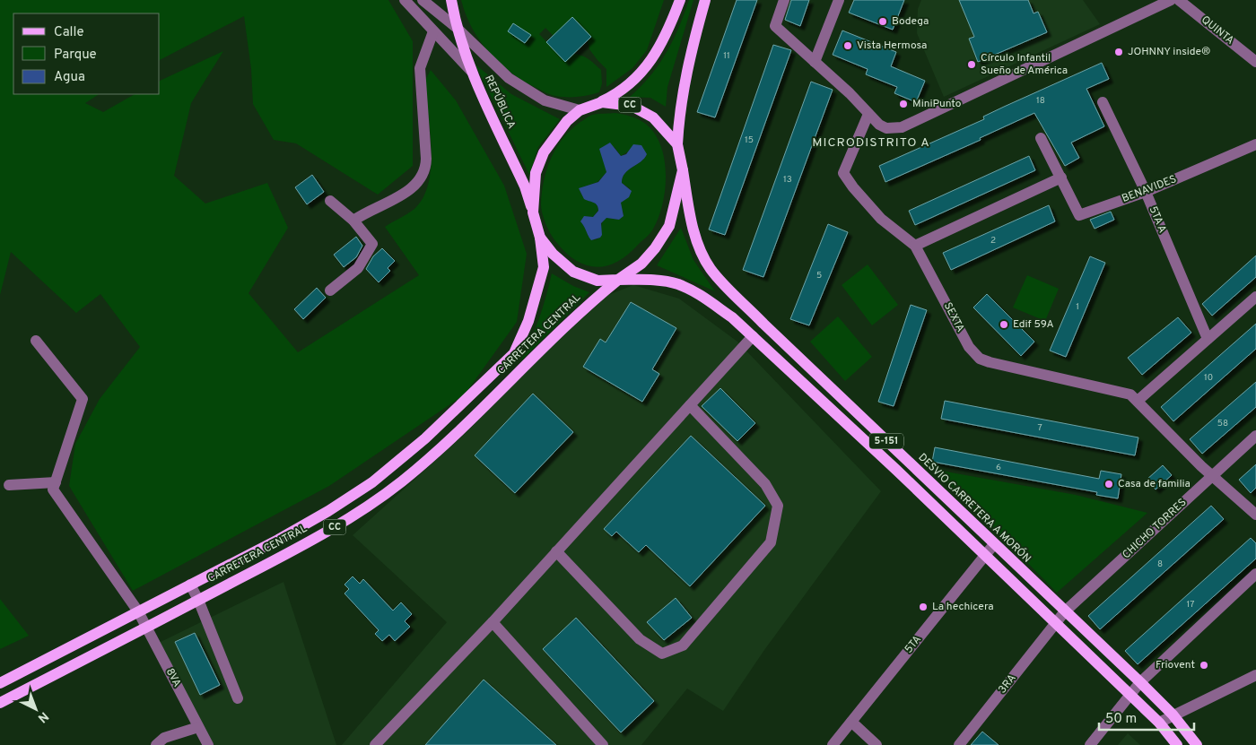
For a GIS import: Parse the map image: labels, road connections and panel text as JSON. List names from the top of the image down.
{
  "streets": {
    "main road": [
      "REPÚBLICA",
      "CC",
      "CARRETERA CENTRAL",
      "5-151",
      "DESVIO CARRETERA A MORÓN"
    ],
    "street": [
      "QUINTA",
      "BENAVIDES",
      "5TA A",
      "SEXTA",
      "CHICHO TORRES",
      "5TA",
      "8VA",
      "3RA"
    ]
  },
  "crossings": [
    ["REPÚBLICA", "CC"],
    ["CC", "CARRETERA CENTRAL"],
    ["CC", "5-151"],
    ["CC", "DESVIO CARRETERA A MORÓN"],
    ["BENAVIDES", "5TA A"],
    ["SEXTA", "CHICHO TORRES"],
    ["CARRETERA CENTRAL", "5-151"],
    ["CARRETERA CENTRAL", "8VA"],
    ["5-151", "CHICHO TORRES"],
    ["5-151", "5TA"],
    ["5-151", "3RA"],
    ["DESVIO CARRETERA A MORÓN", "CHICHO TORRES"],
    ["DESVIO CARRETERA A MORÓN", "5TA"],
    ["CHICHO TORRES", "3RA"]
  ],
  "districts": ["MICRODISTRITO A"],
  "places": [
    "Bodega",
    "Vista Hermosa",
    "JOHNNY inside®",
    "Círculo Infantil Sueño de América",
    "MiniPunto",
    "Edif 59A",
    "Casa de familia",
    "La hechicera",
    "Friovent"
  ],
  "house_numbers": [
    "11",
    "18",
    "15",
    "13",
    "2",
    "5",
    "1",
    "10",
    "58",
    "7",
    "6",
    "8",
    "17"
  ],
  "legend": ["Calle", "Parque", "Agua"],
  "scale_bar": "50 m",
  "north": "bottom right"
}
